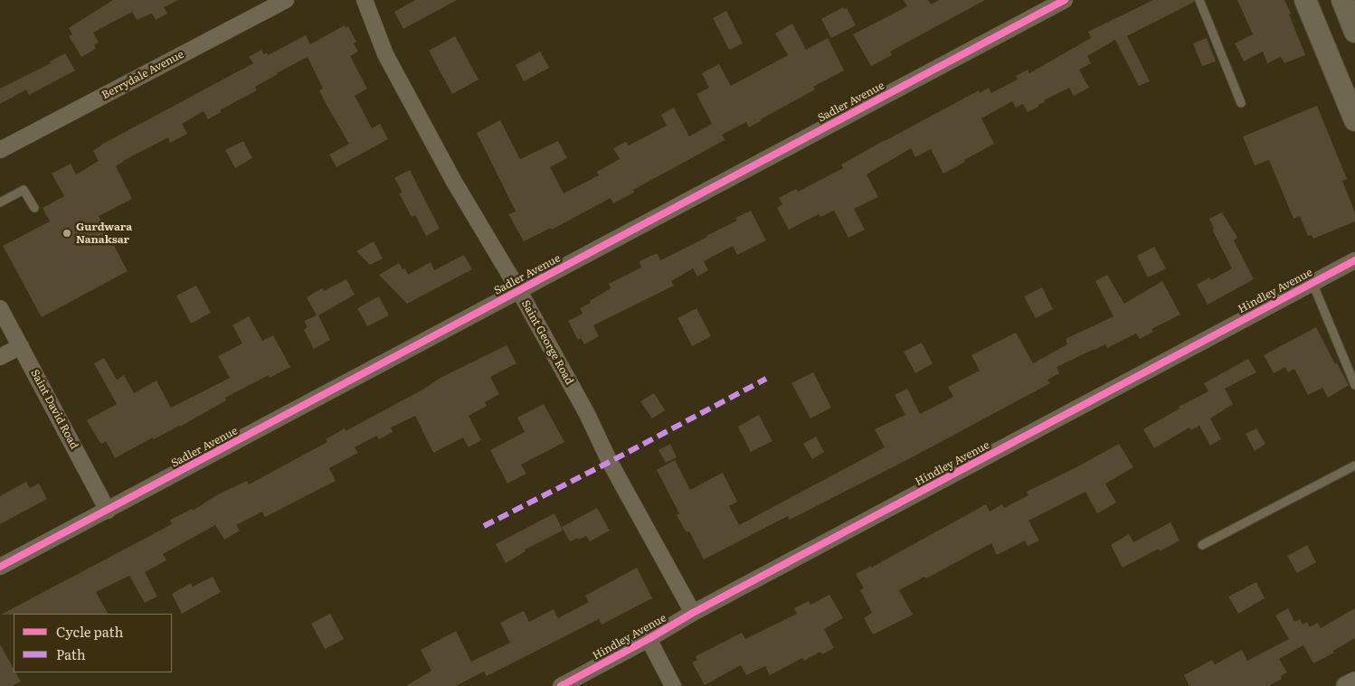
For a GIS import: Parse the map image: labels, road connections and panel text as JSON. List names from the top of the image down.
{
  "streets": {
    "street": [
      "Berrydale Avenue",
      "Sadler Avenue",
      "Hindley Avenue",
      "Saint George Road",
      "Saint David Road"
    ]
  },
  "crossings": [
    ["Sadler Avenue", "Saint George Road"],
    ["Sadler Avenue", "Saint David Road"],
    ["Hindley Avenue", "Saint George Road"]
  ],
  "places": ["Gurdwara Nanaksar"],
  "legend": ["Cycle path", "Path"]
}
